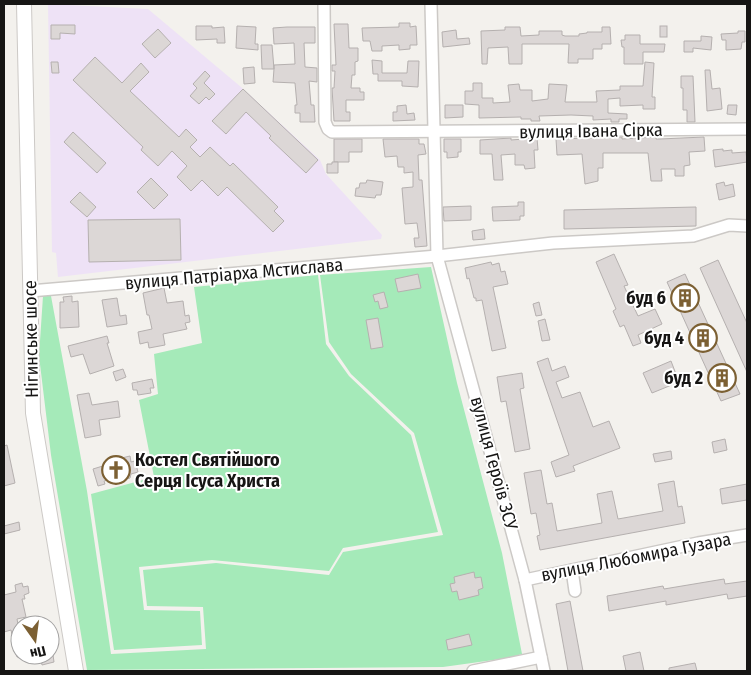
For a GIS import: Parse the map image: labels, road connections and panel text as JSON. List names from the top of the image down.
{
  "streets": {
    "main road": ["Нігинське шосе"],
    "street": [
      "вулиця Івана Сірка",
      "вулиця Патріарха Мстислава",
      "вулиця Героїв ЗСУ",
      "вулиця Любомира Гузара"
    ]
  },
  "crossings": [
    ["вулиця Патріарха Мстислава", "Нігинське шосе"],
    ["вулиця Патріарха Мстислава", "вулиця Героїв ЗСУ"],
    ["вулиця Героїв ЗСУ", "вулиця Любомира Гузара"]
  ],
  "places": {
    "building": ["буд 6", "буд 4", "буд 2"],
    "church": ["Костел Святійшого Серця Ісуса Христа"]
  },
  "north": "bottom"
}
